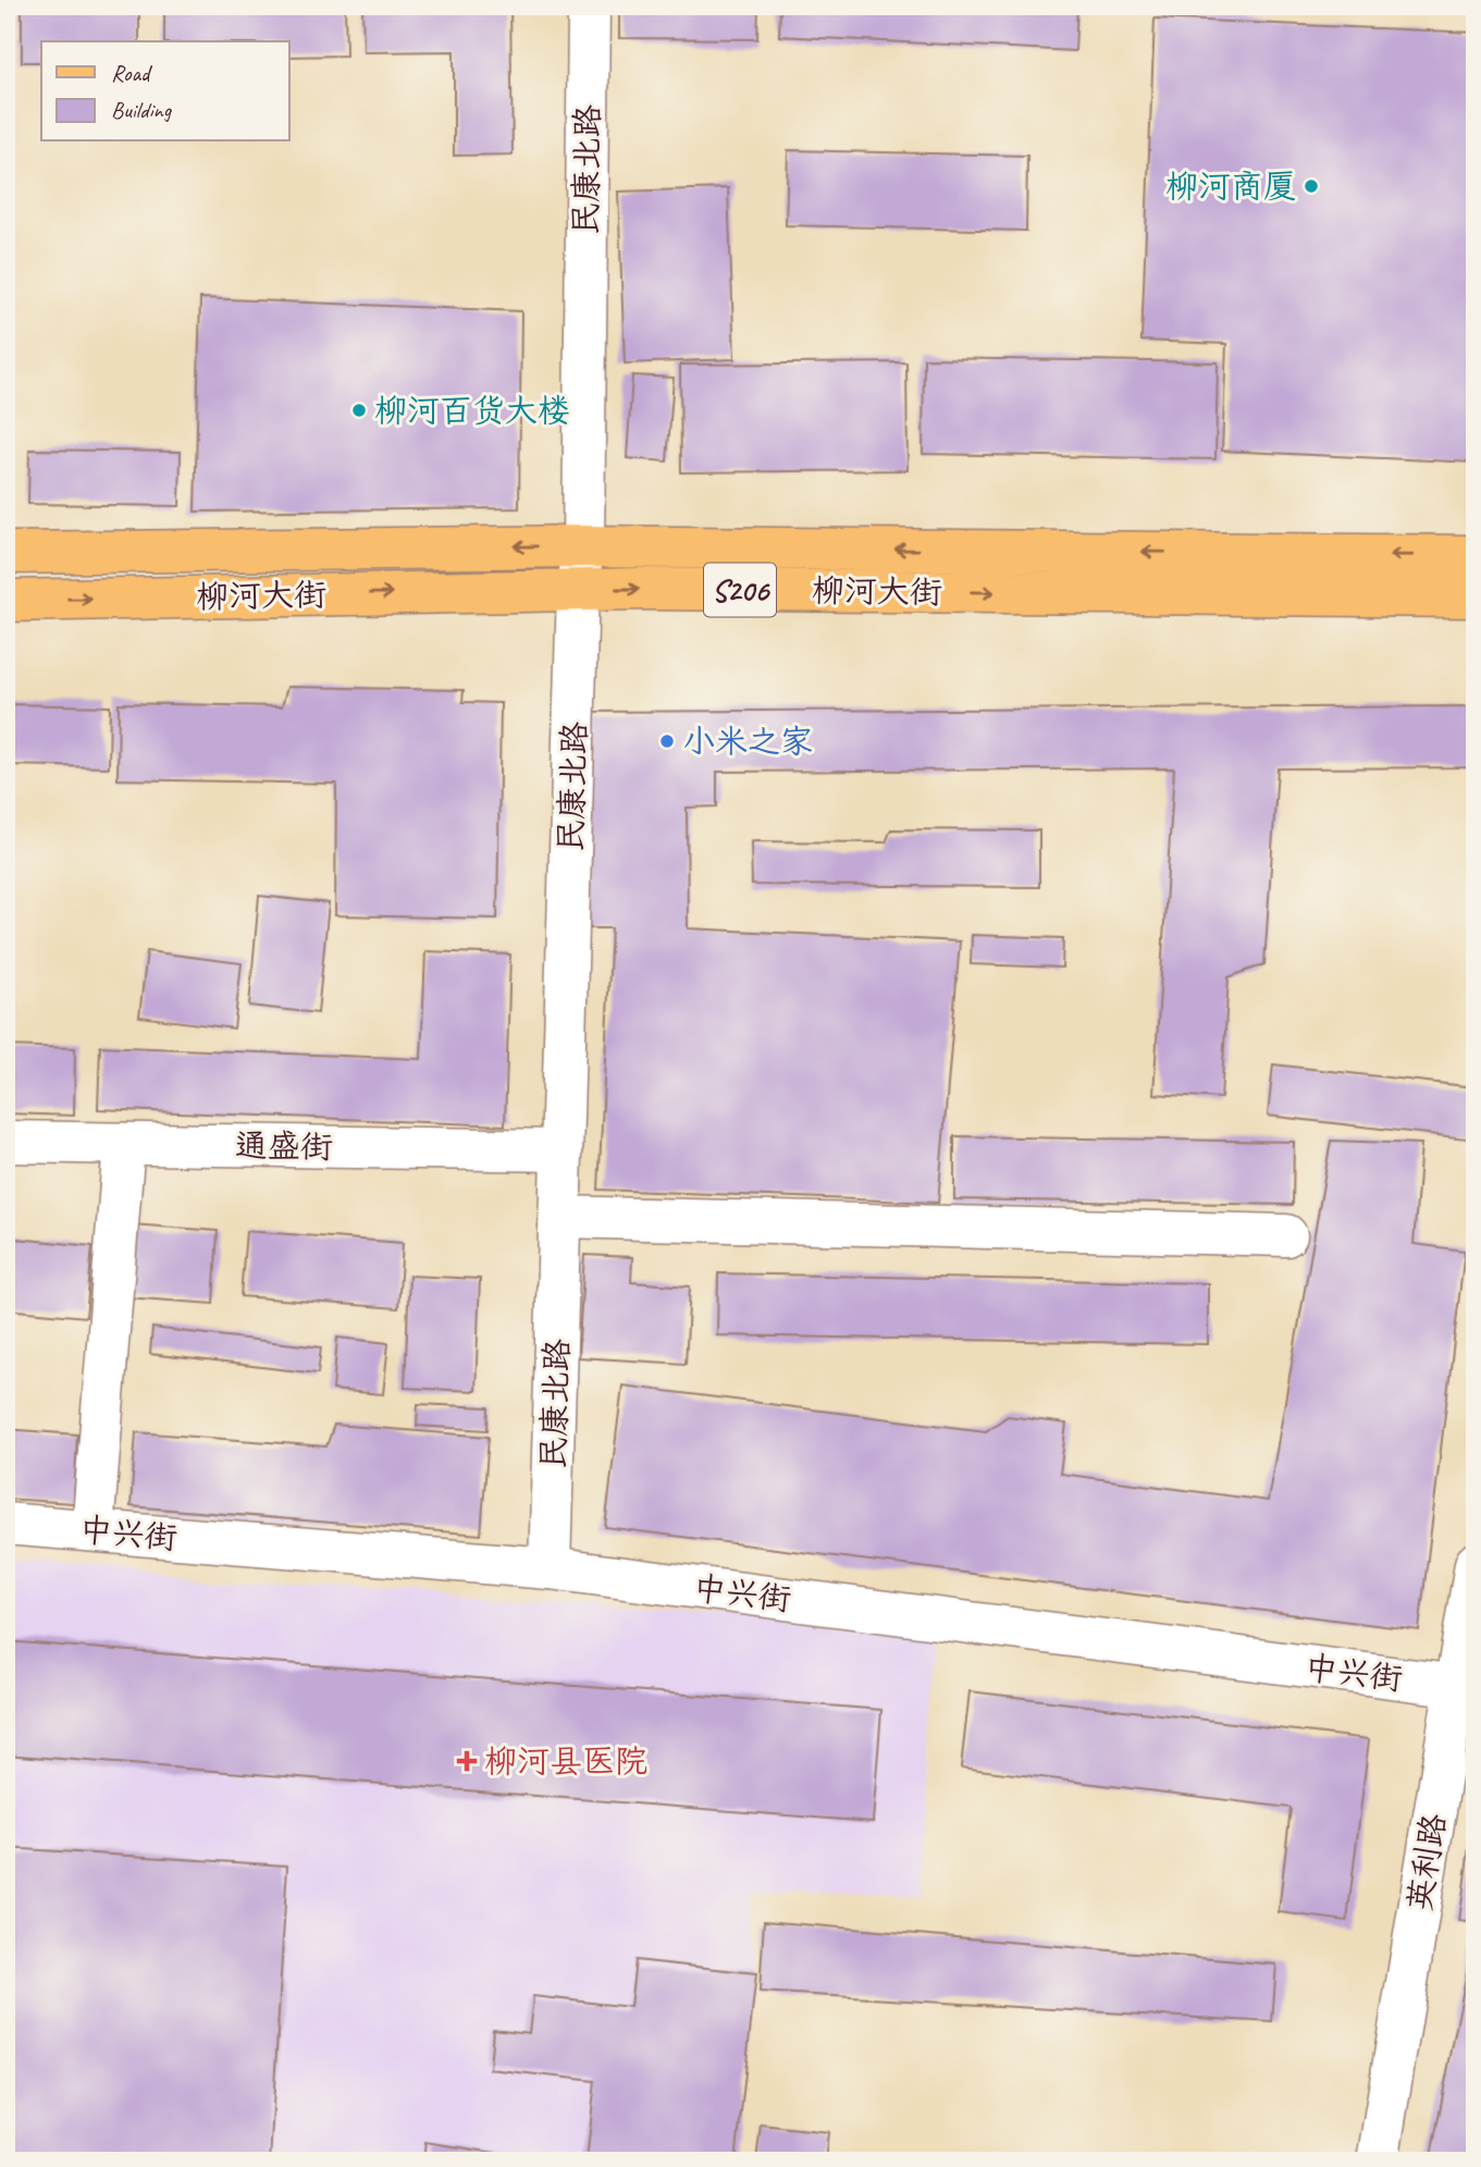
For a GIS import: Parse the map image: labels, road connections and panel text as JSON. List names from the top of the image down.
{
  "streets": {
    "main road": ["S206", "柳河大街"],
    "street": [
      "民康北路",
      "通盛街",
      "中兴街",
      "英利路"
    ]
  },
  "crossings": [
    ["民康北路", "柳河大街"],
    ["民康北路", "通盛街"],
    ["民康北路", "中兴街"],
    ["中兴街", "英利路"]
  ],
  "places": {
    "other": ["柳河商厦", "柳河百货大楼", "小米之家"],
    "health": ["柳河县医院"]
  },
  "legend": ["Road", "Building"]
}
